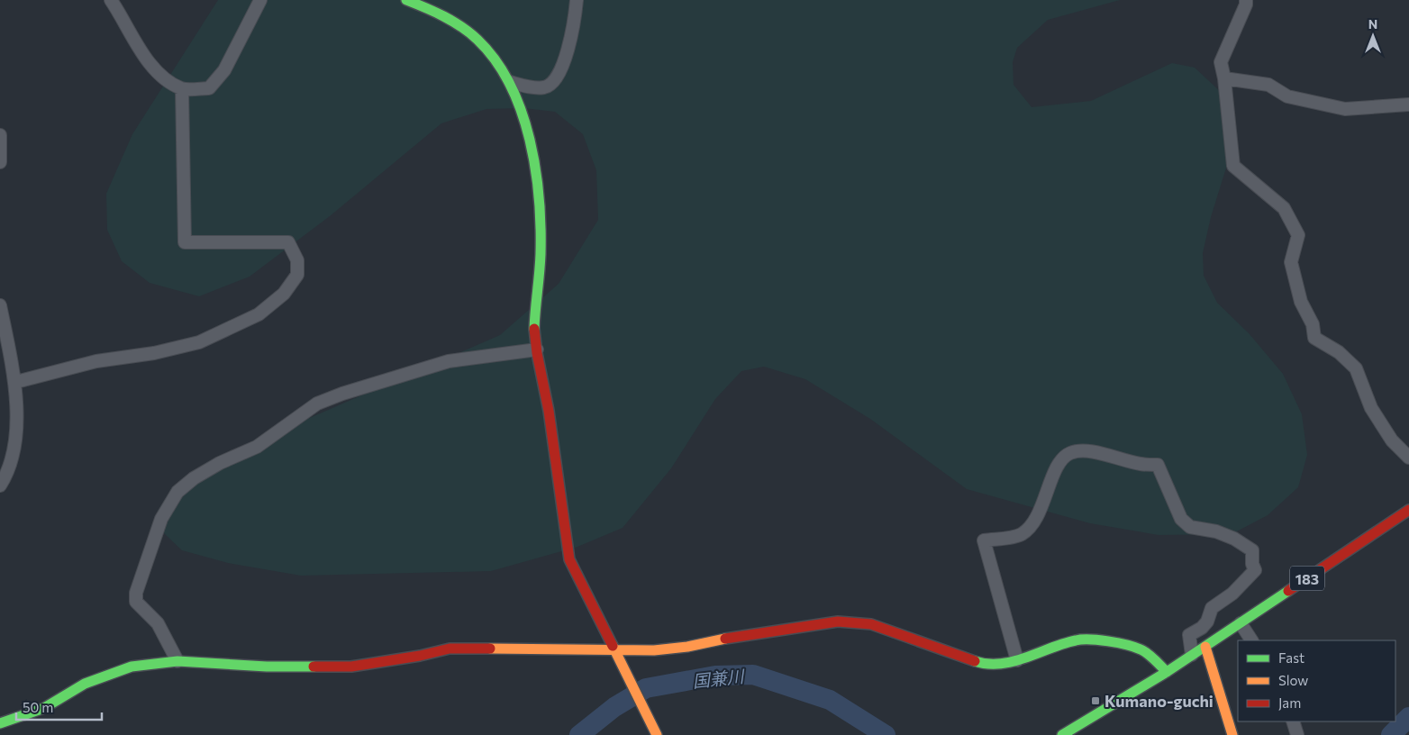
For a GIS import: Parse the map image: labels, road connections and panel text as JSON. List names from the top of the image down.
{
  "streets": {
    "main road": ["183"]
  },
  "water": ["国兼川"],
  "places": {
    "transit": ["Kumano-guchi"]
  },
  "legend": ["Fast", "Slow", "Jam"],
  "scale_bar": "50 m",
  "north": "top"
}
